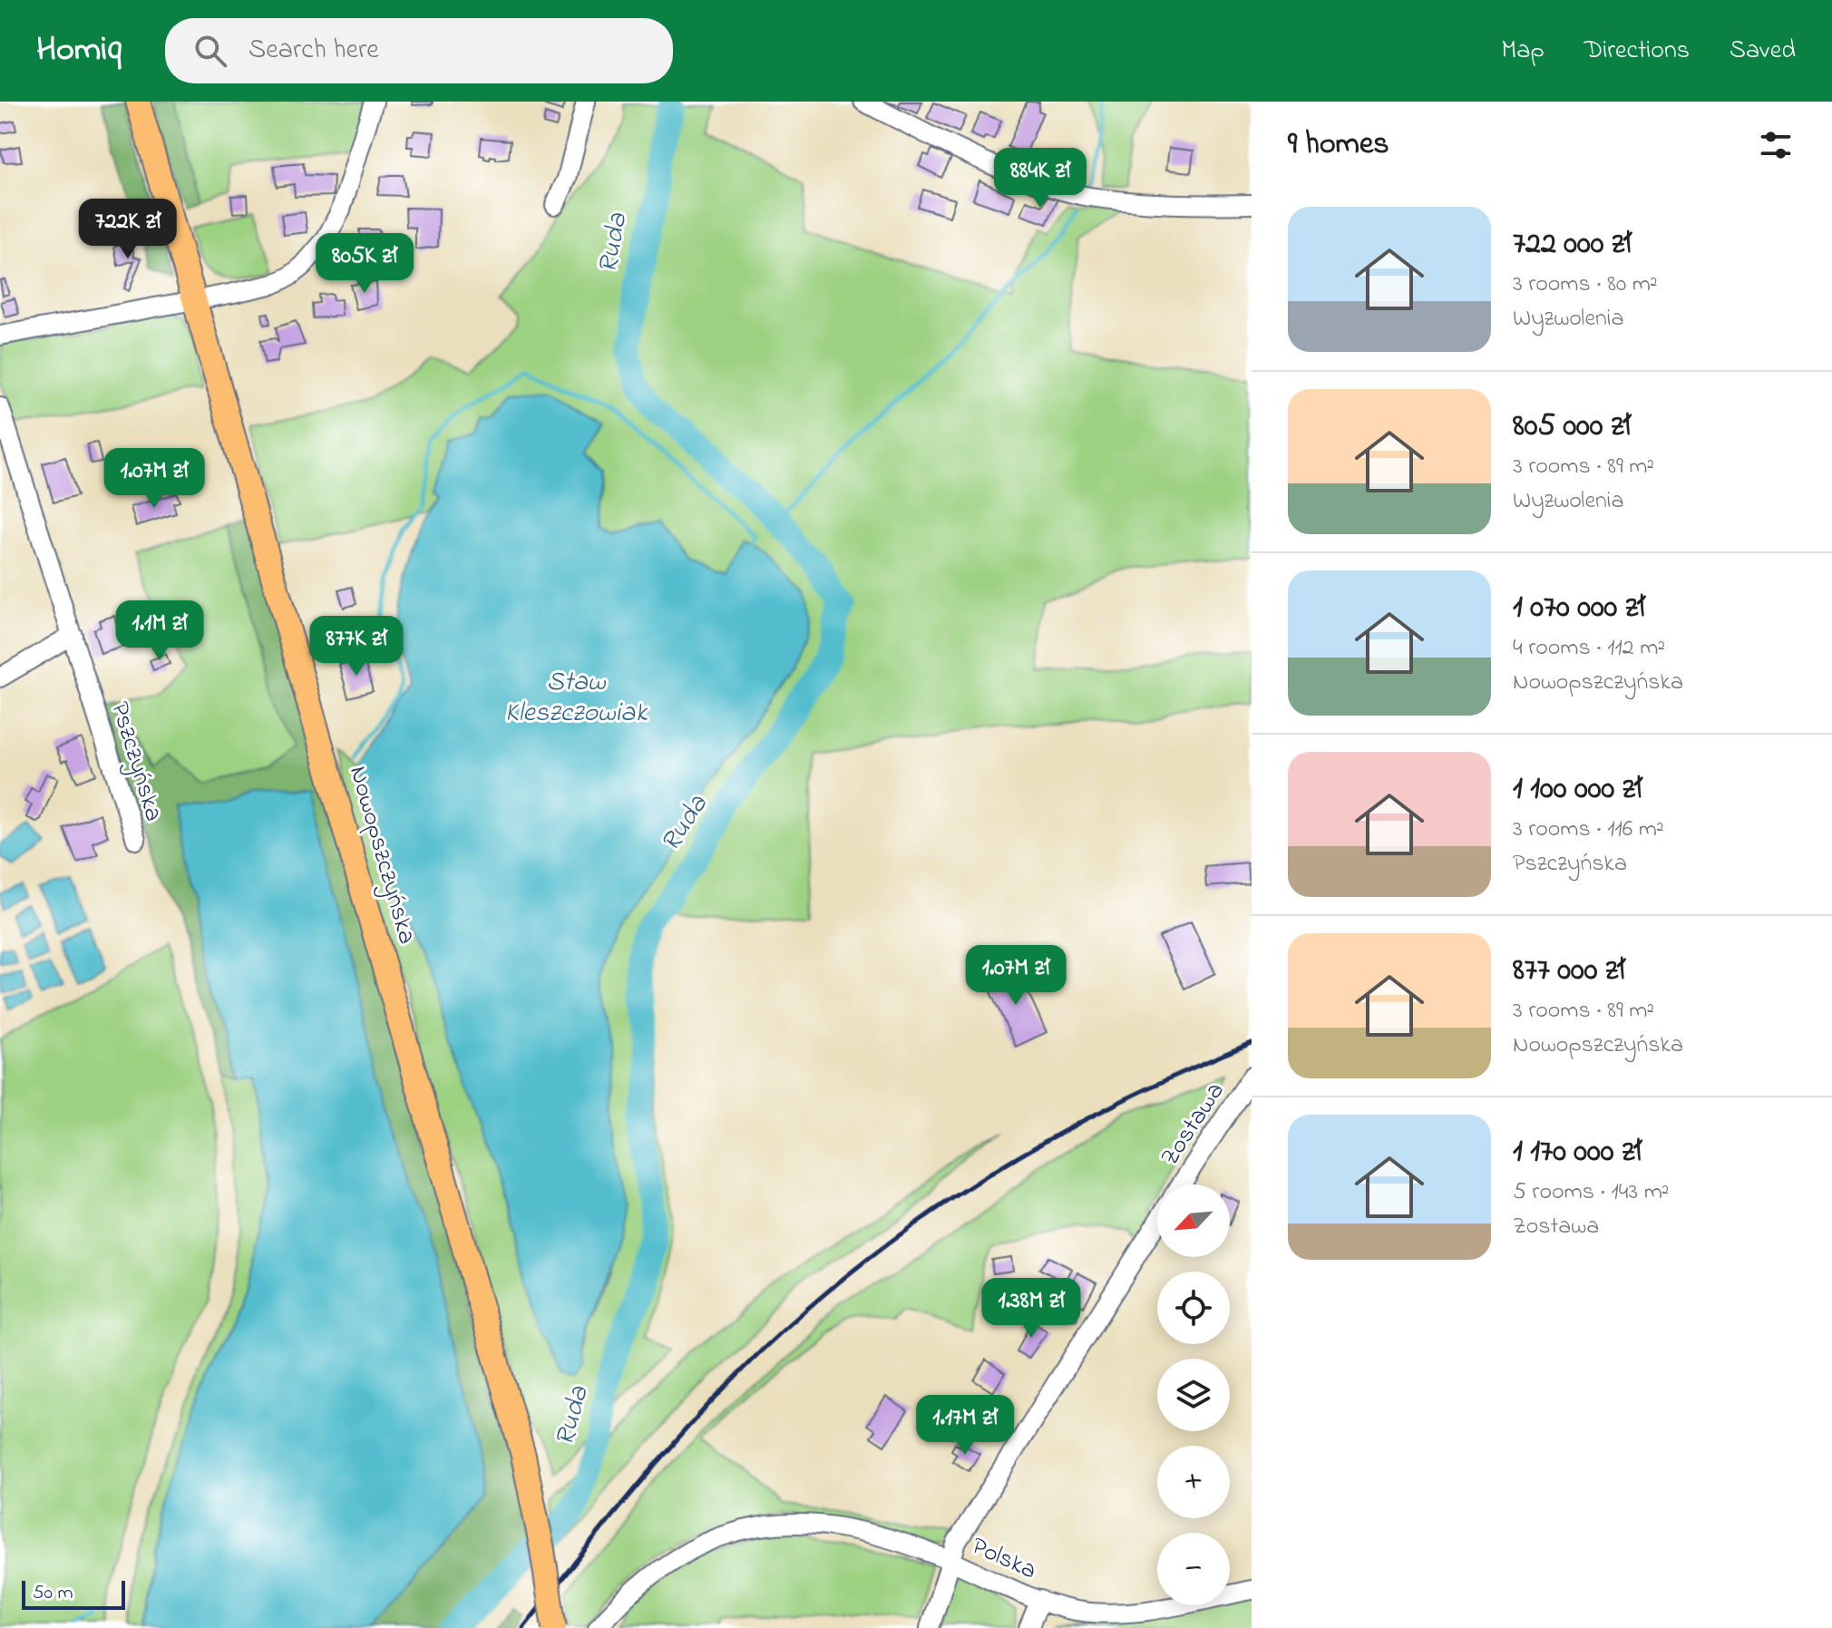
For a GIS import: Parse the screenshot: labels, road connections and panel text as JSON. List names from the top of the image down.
{
  "streets": {
    "main road": ["Nowopszczyńska"],
    "street": ["Pszczyńska", "Zostawa", "Polska"]
  },
  "crossings": [
    ["Zostawa", "Polska"]
  ],
  "water": ["Ruda", "Staw Kleszczowiak"],
  "scale_bar": "50 m",
  "north": "bottom left",
  "page": {
    "header": "Homiq",
    "search": "Search here",
    "nav": ["Map", "Directions", "Saved"],
    "heading": "9 homes",
    "price": [
      "884K zł",
      "722K zł",
      "805K zł",
      "1.07M zł",
      "1.1M zł",
      "877K zł",
      "1.07M zł",
      "1.38M zł",
      "1.17M zł"
    ],
    "list": [
      {
        "name": "722 000 zł",
        "note": "3 rooms · 80 m² · Wyzwolenia"
      },
      {
        "name": "805 000 zł",
        "note": "3 rooms · 89 m² · Wyzwolenia"
      },
      {
        "name": "1 070 000 zł",
        "note": "4 rooms · 112 m² · Nowopszczyńska"
      },
      {
        "name": "1 100 000 zł",
        "note": "3 rooms · 116 m² · Pszczyńska"
      },
      {
        "name": "877 000 zł",
        "note": "3 rooms · 89 m² · Nowopszczyńska"
      },
      {
        "name": "1 170 000 zł",
        "note": "5 rooms · 143 m² · Zostawa"
      }
    ],
    "map_buttons": ["+", "−"],
    "scale": "50 m"
  }
}
